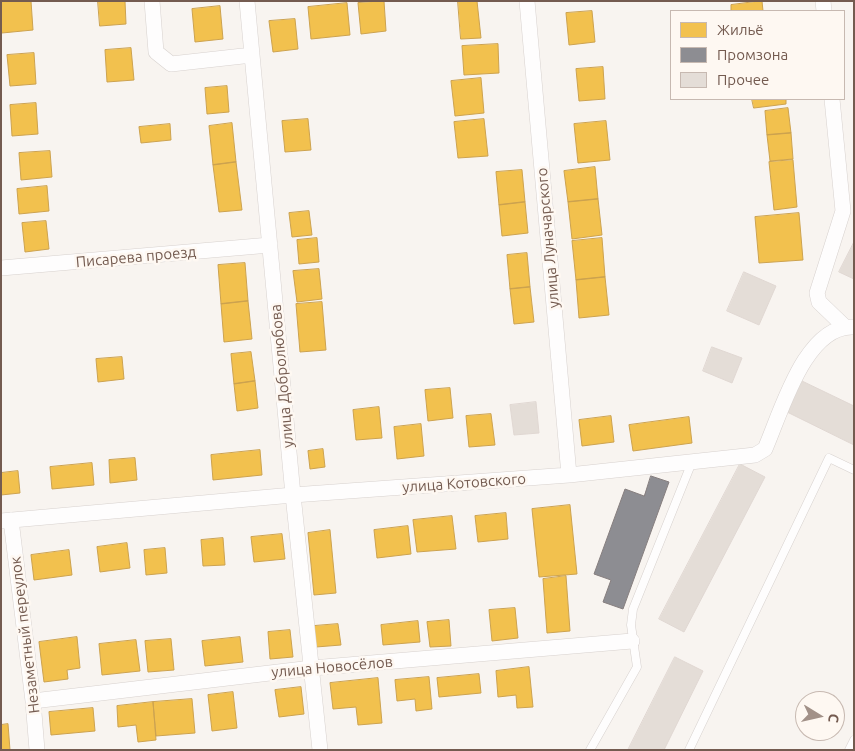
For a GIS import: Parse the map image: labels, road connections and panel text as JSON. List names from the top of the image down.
{
  "streets": {
    "street": [
      "улица Луначарского",
      "Писарева проезд",
      "улица Добролюбова",
      "улица Котовского",
      "Незаметный переулок",
      "улица Новосёлов"
    ]
  },
  "crossings": [
    ["улица Луначарского", "улица Котовского"],
    ["Писарева проезд", "улица Добролюбова"],
    ["улица Добролюбова", "улица Котовского"],
    ["улица Добролюбова", "улица Новосёлов"],
    ["улица Котовского", "Незаметный переулок"],
    ["Незаметный переулок", "улица Новосёлов"]
  ],
  "legend": ["Жильё", "Промзона", "Прочее"],
  "north": "right"
}
